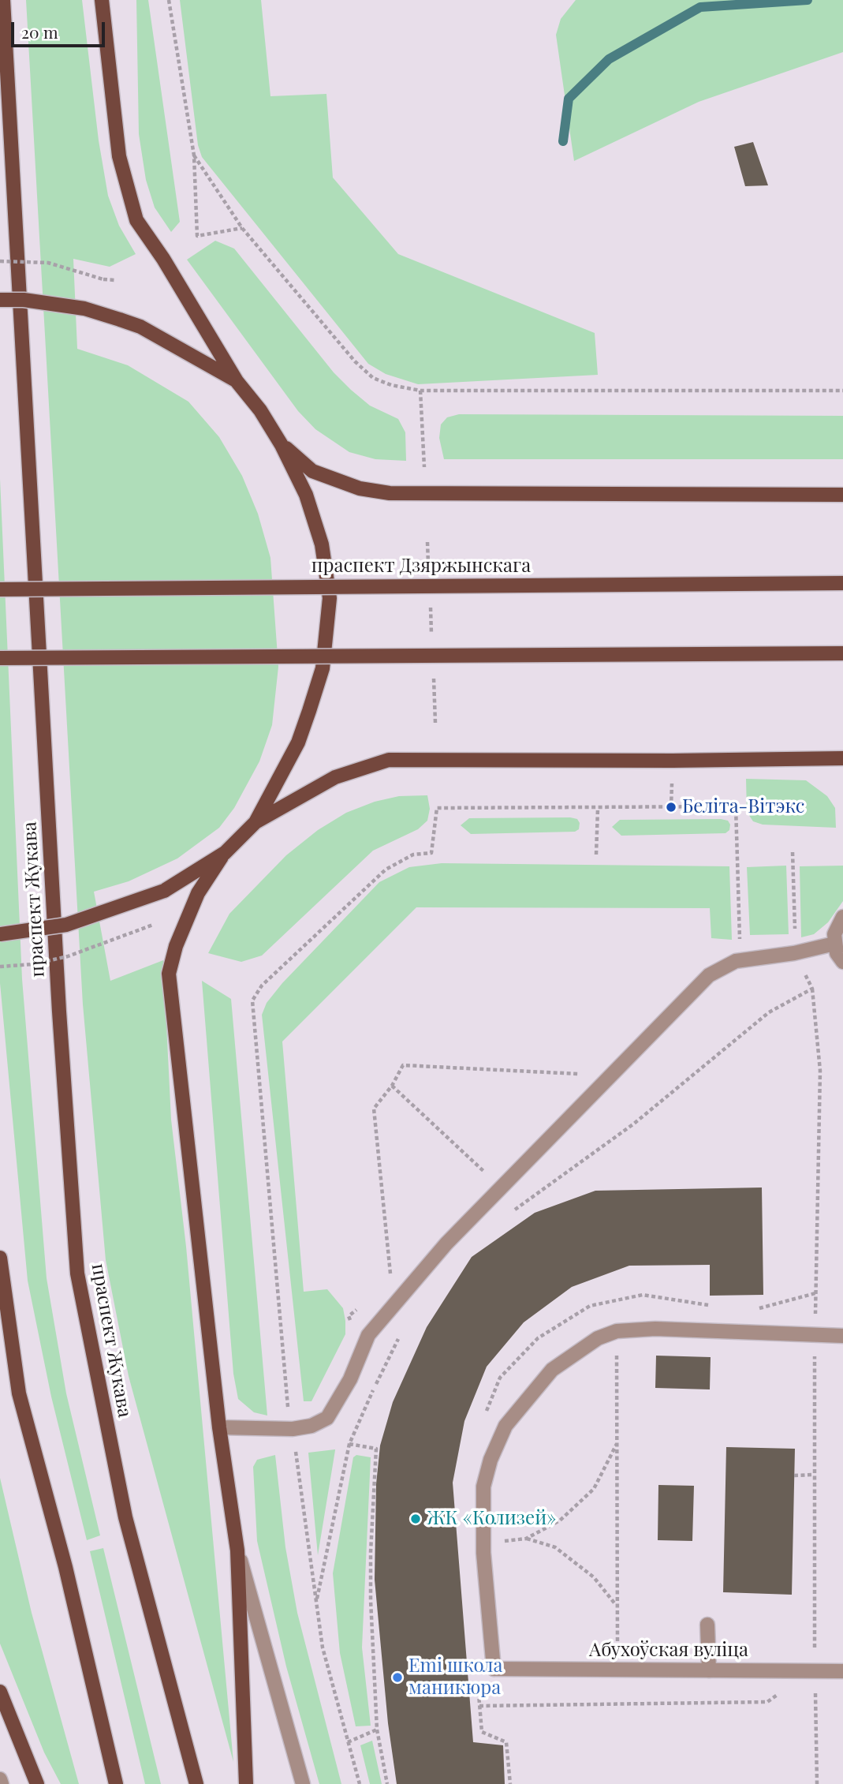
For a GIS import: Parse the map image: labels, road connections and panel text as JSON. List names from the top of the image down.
{
  "streets": {
    "main road": ["праспект Дзяржынскага", "праспект Жукава"],
    "street": ["Абухоўская вуліца"]
  },
  "places": ["Беліта-Вітэкс", "ЖК «Колизей»", "Emi школа маникюра"],
  "scale_bar": "20 m"
}
